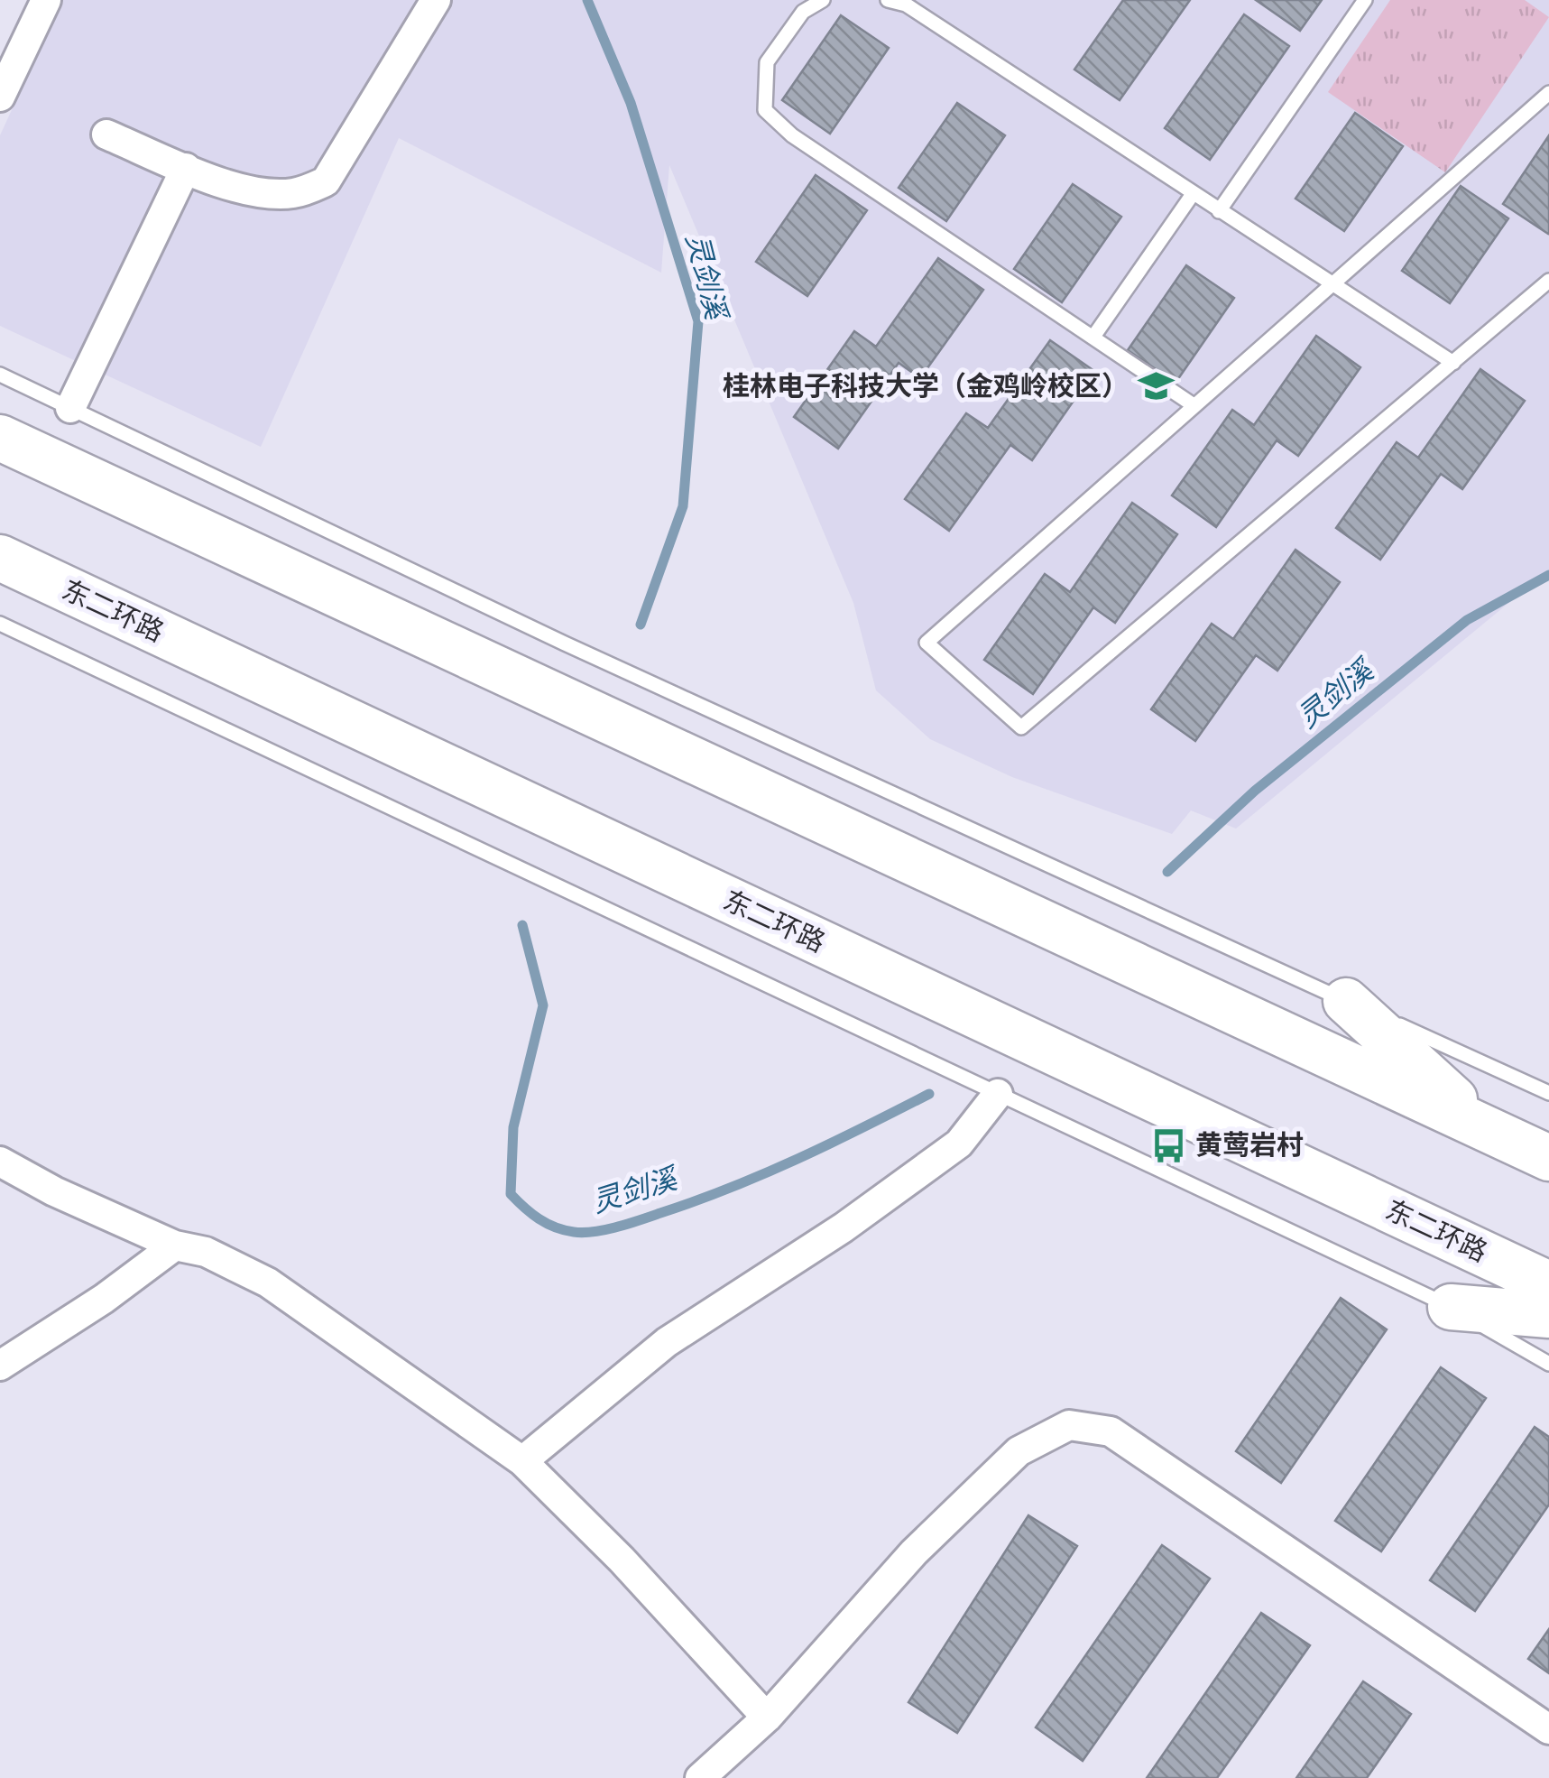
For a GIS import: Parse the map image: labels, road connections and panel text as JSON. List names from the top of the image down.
{
  "streets": {
    "main road": ["东二环路"]
  },
  "water": ["灵剑溪"],
  "places": {
    "school or university": ["桂林电子科技大学（金鸡岭校区）"],
    "bus stop": ["黄莺岩村"]
  }
}
